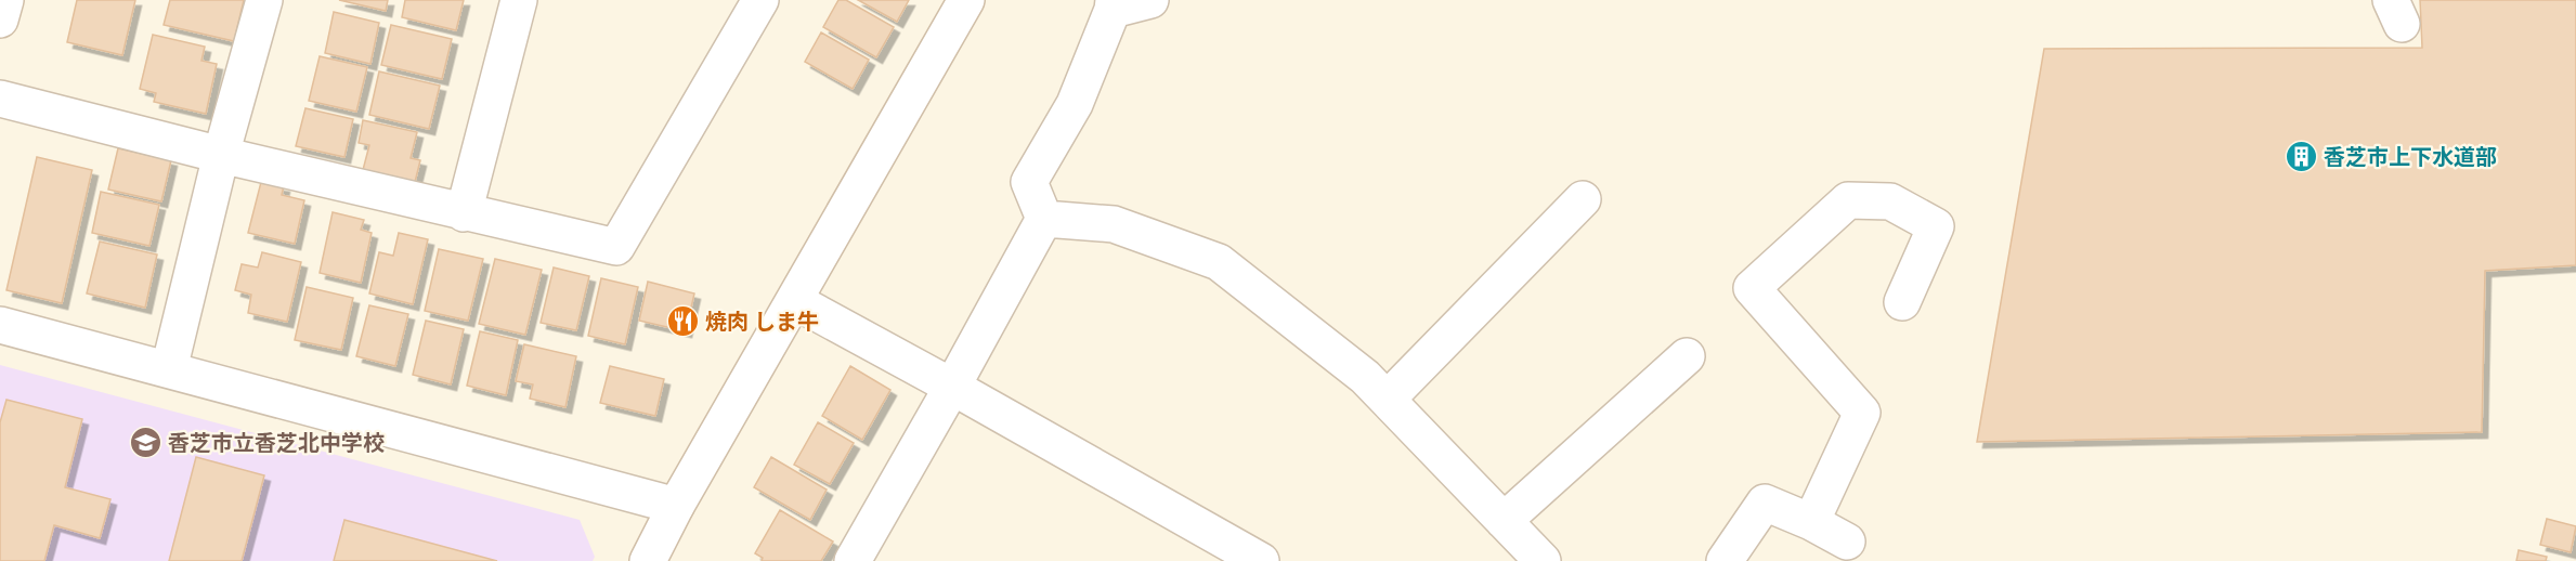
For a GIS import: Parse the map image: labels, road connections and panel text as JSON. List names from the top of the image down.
{
  "places": {
    "building": ["香芝市上下水道部"],
    "restaurant": ["焼肉 しま牛"],
    "school or university": ["香芝市立香芝北中学校"]
  }
}
